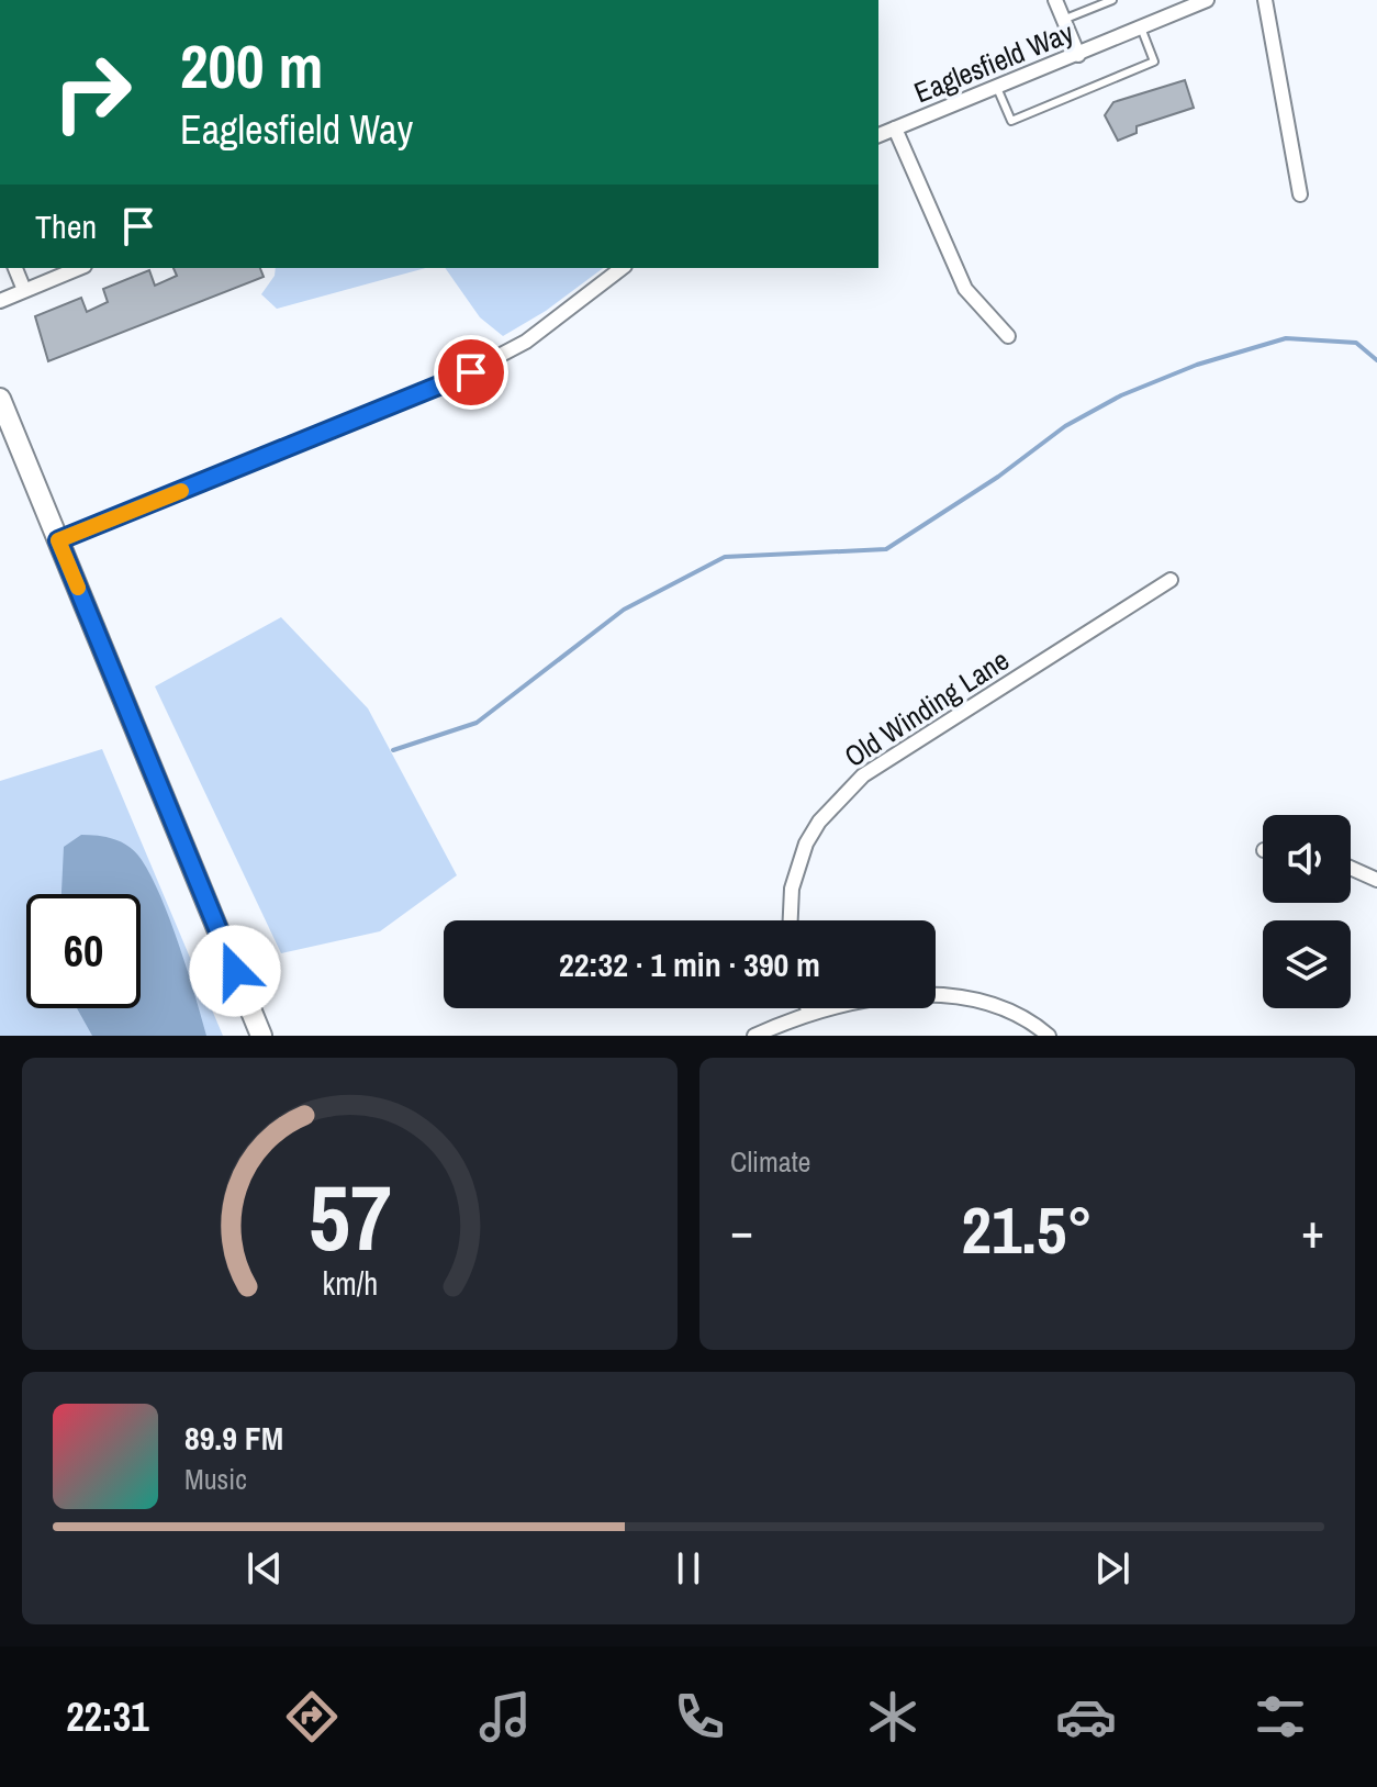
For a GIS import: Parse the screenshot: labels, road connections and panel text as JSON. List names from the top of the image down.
{
  "streets": {
    "street": ["Eaglesfield Way", "Old Winding Lane"]
  },
  "page": {
    "turn": ["200 m", "Eaglesfield Way"],
    "then": "Then",
    "limit": "60",
    "trip": "22:32 · 1 min · 390 m",
    "tile": "Climate",
    "heat": ["−", "21.5°", "+"],
    "song": ["89.9 FM", "Music"],
    "tabs": "22:31",
    "gauge": ["57", "km/h"]
  }
}
